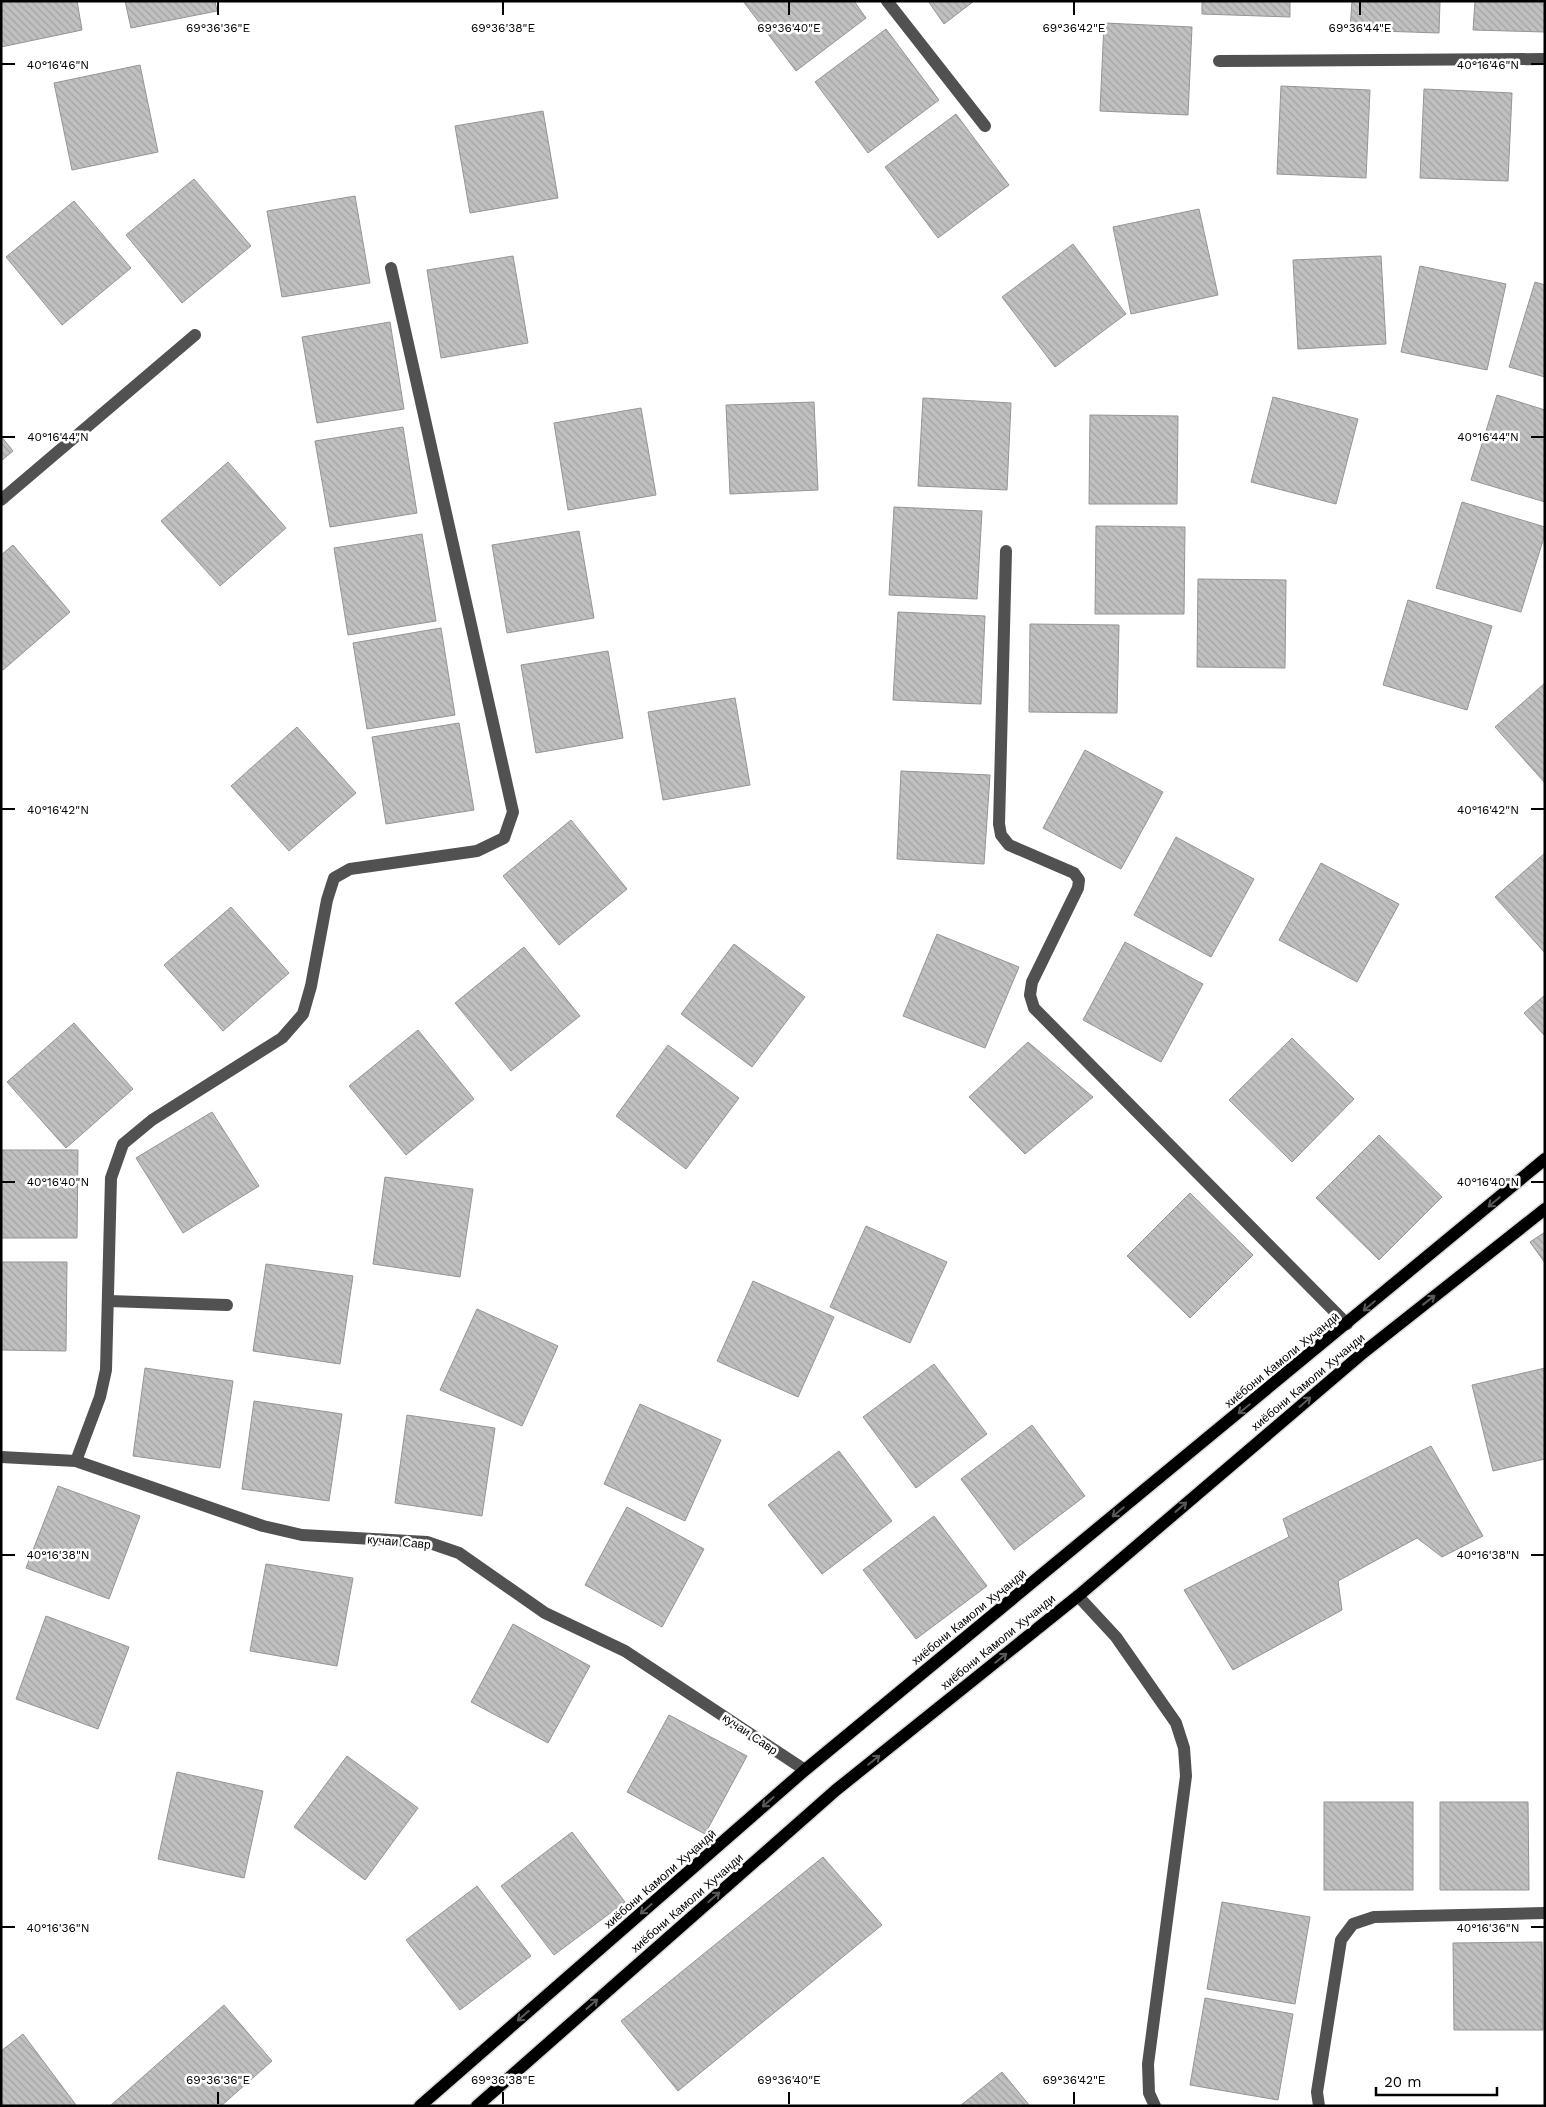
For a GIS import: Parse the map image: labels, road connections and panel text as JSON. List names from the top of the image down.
{
  "streets": {
    "main road": ["хиёбони Камоли Хуҷандӣ", "хиёбони Камоли Хучанди"],
    "street": ["кучаи Савр"]
  },
  "crossings": [
    ["хиёбони Камоли Хуҷандӣ", "кучаи Савр"]
  ],
  "one_way": ["хиёбони Камоли Хуҷандӣ", "хиёбони Камоли Хучанди"],
  "scale_bar": "20 m",
  "coordinates": [
    "69°36'36\"E",
    "69°36'38\"E",
    "69°36'40\"E",
    "69°36'42\"E",
    "69°36'44\"E",
    "40°16'46\"N",
    "40°16'44\"N",
    "40°16'42\"N",
    "40°16'40\"N",
    "40°16'38\"N",
    "40°16'36\"N"
  ]
}
